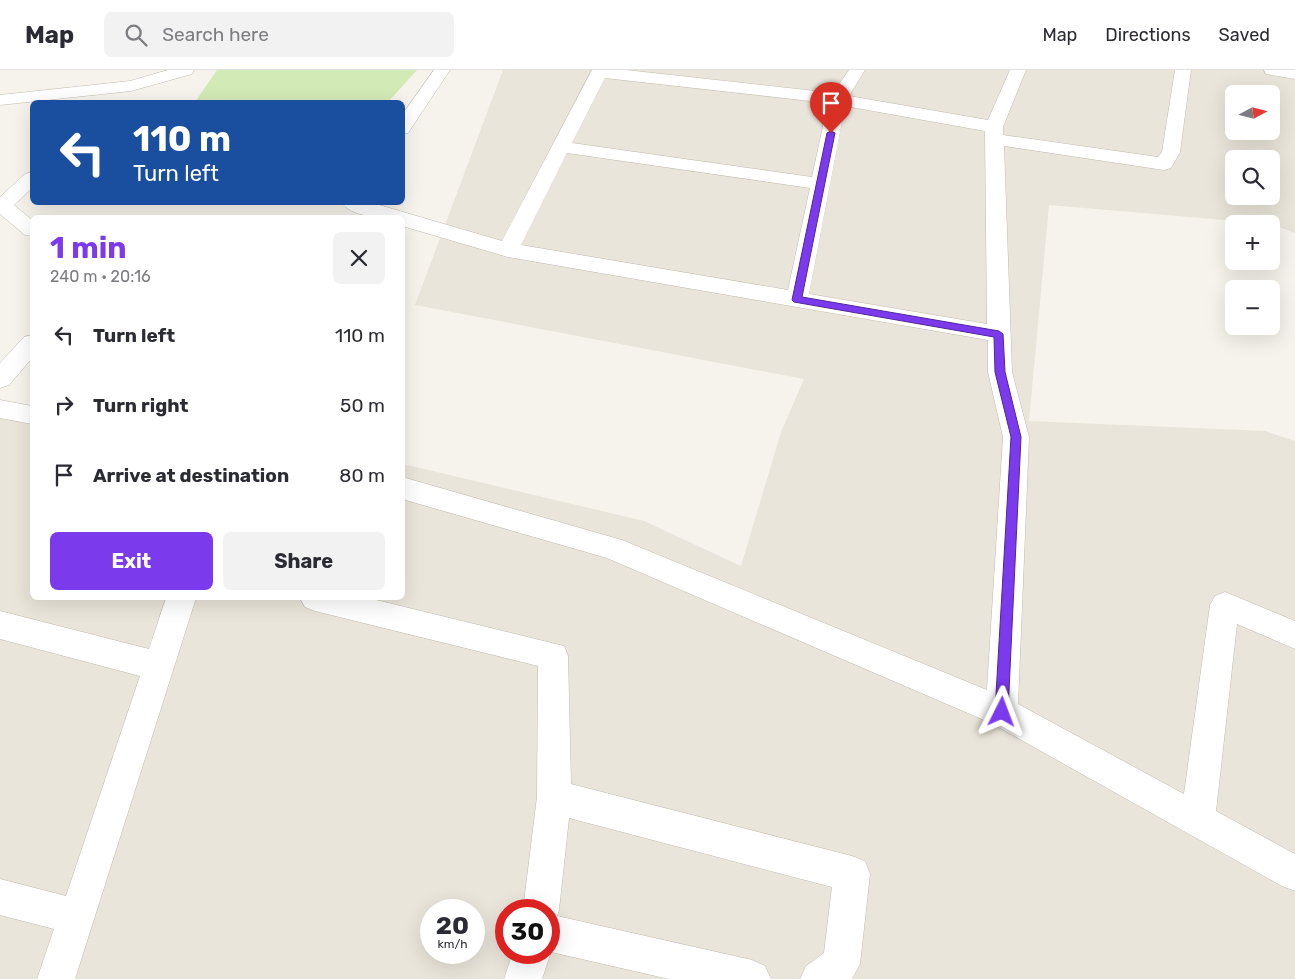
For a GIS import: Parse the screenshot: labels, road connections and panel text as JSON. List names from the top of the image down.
{
  "north": "right",
  "page": {
    "header": "Map",
    "search": "Search here",
    "nav": ["Map", "Directions", "Saved"],
    "map_buttons": ["+", "−"],
    "turn": ["110 m", "Turn left"],
    "heading": ["1 min", "240 m · 20:16"],
    "list": [
      {
        "name": "Turn left",
        "value": "110 m"
      },
      {
        "name": "Turn right",
        "value": "50 m"
      },
      {
        "name": "Arrive at destination",
        "value": "80 m"
      }
    ],
    "buttons": ["Exit", "Share"],
    "speed": "20 km/h",
    "limit": "30"
  }
}
